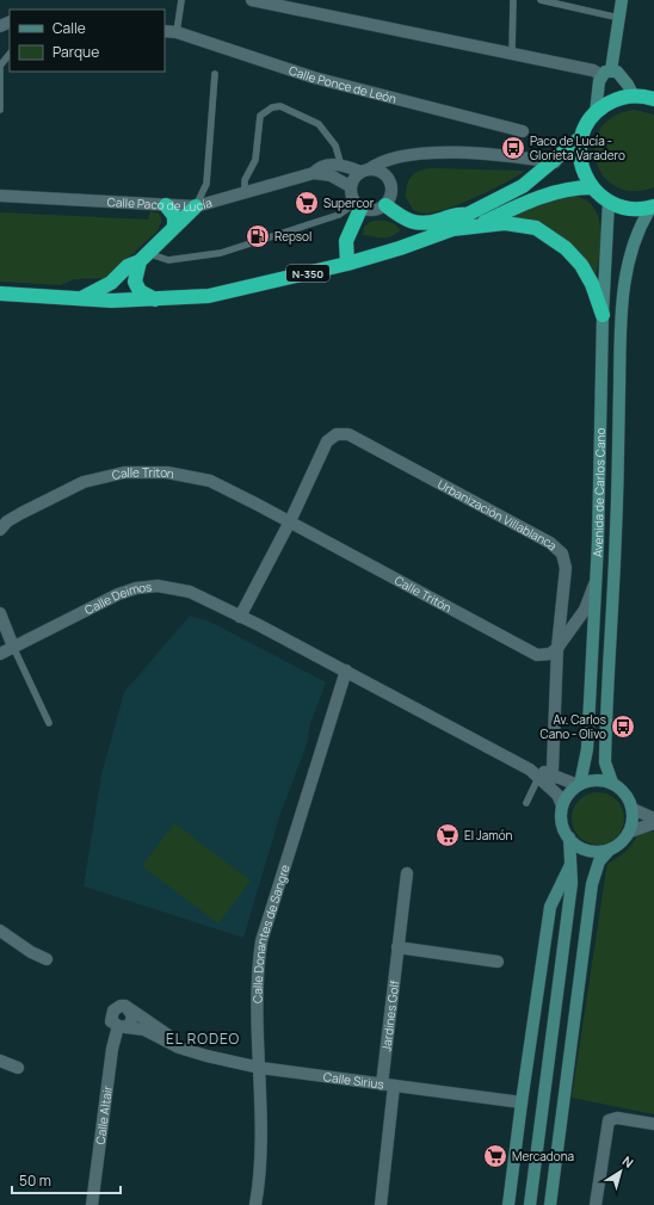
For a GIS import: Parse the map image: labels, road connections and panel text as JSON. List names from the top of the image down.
{
  "streets": {
    "highway": ["N-350"],
    "street": [
      "Calle Ponce de León",
      "Calle Paco de Lucía",
      "Calle Triton",
      "Avenida de Carlos Cano",
      "Urbanización Villablanca",
      "Calle Tritón",
      "Calle Deimos",
      "Calle Donantes de Sangre",
      "Jardines Golf",
      "Calle Sirius",
      "Calle Altair"
    ]
  },
  "crossings": [
    ["Calle Triton", "Urbanización Villablanca"],
    ["Calle Triton", "Calle Tritón"],
    ["Urbanización Villablanca", "Calle Tritón"],
    ["Urbanización Villablanca", "Calle Deimos"],
    ["Calle Deimos", "Calle Donantes de Sangre"],
    ["Calle Donantes de Sangre", "Calle Sirius"],
    ["Jardines Golf", "Calle Sirius"],
    ["Calle Sirius", "Calle Altair"]
  ],
  "districts": ["EL RODEO"],
  "places": {
    "bus stop": ["Paco de Lucía - Glorieta Varadero", "Av. Carlos Cano - Olivo"],
    "supermarket": ["Supercor", "El Jamón", "Mercadona"],
    "fuel station": ["Repsol"]
  },
  "legend": ["Calle", "Parque"],
  "scale_bar": "50 m",
  "north": "top right"
}
